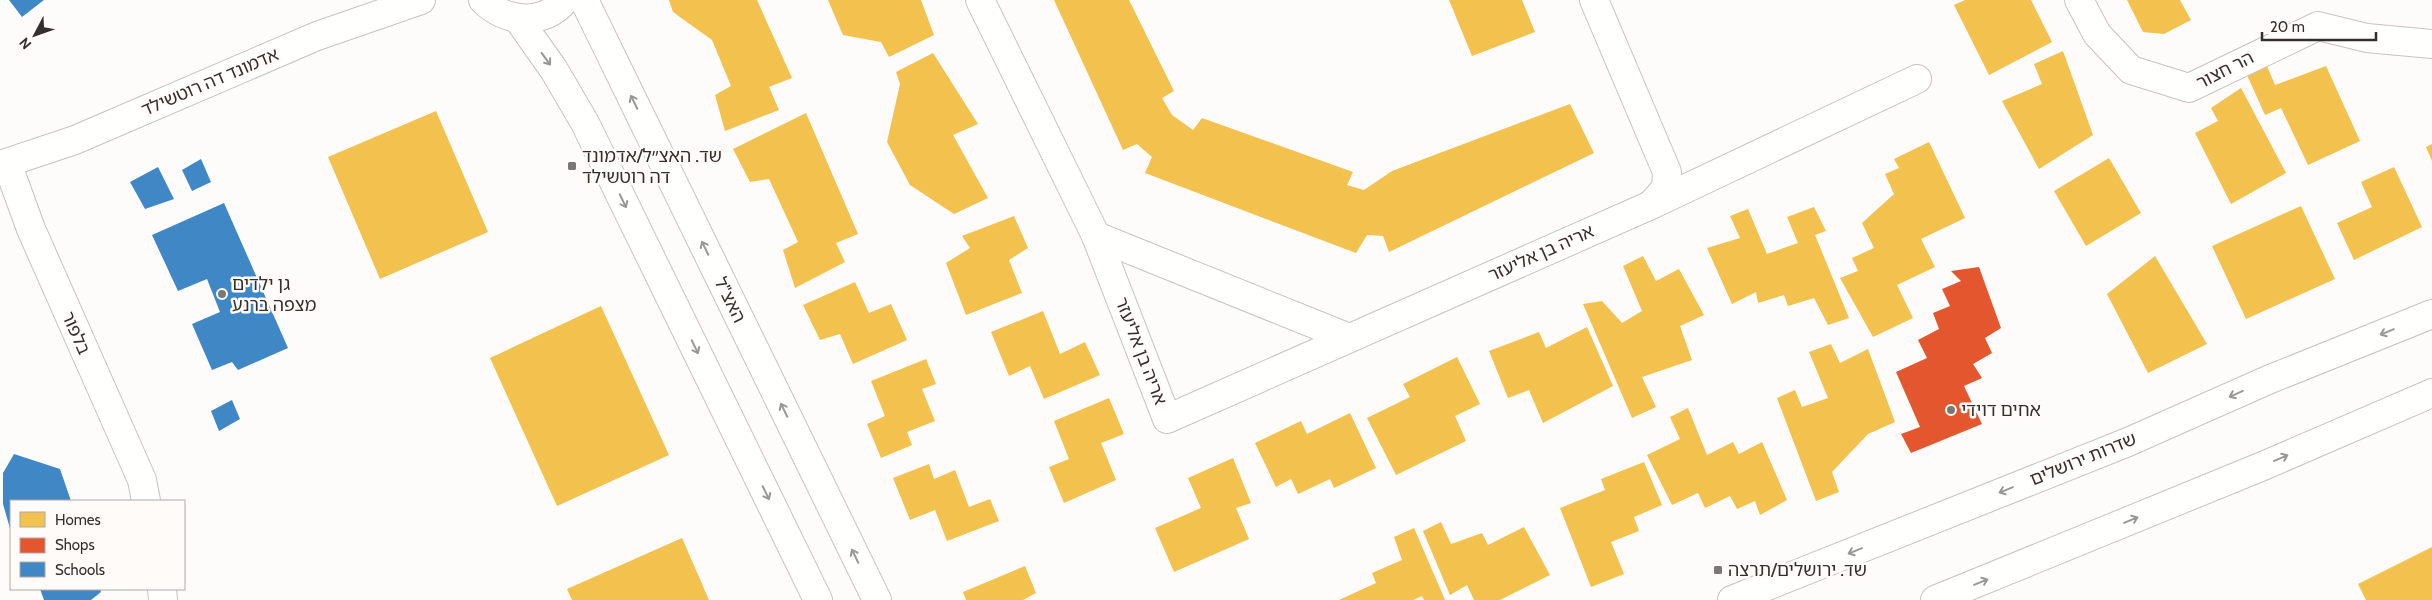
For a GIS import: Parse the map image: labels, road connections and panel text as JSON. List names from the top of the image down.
{
  "streets": {
    "street": [
      "הר חצור",
      "אדמונד דה רוטשילד",
      "אריה בן אליעזר",
      "האצ\"ל",
      "בלפור",
      "שדרות ירושלים"
    ]
  },
  "crossings": [
    ["אדמונד דה רוטשילד", "בלפור"]
  ],
  "places": {
    "transit": ["שד. האצ״ל/אדמונד דה רוטשילד", "שד. ירושלים/תרצה"],
    "other": ["גן ילדים מצפה ברנע", "אחים דוידי"]
  },
  "legend": ["Homes", "Shops", "Schools"],
  "scale_bar": "20 m",
  "north": "bottom left"
}
